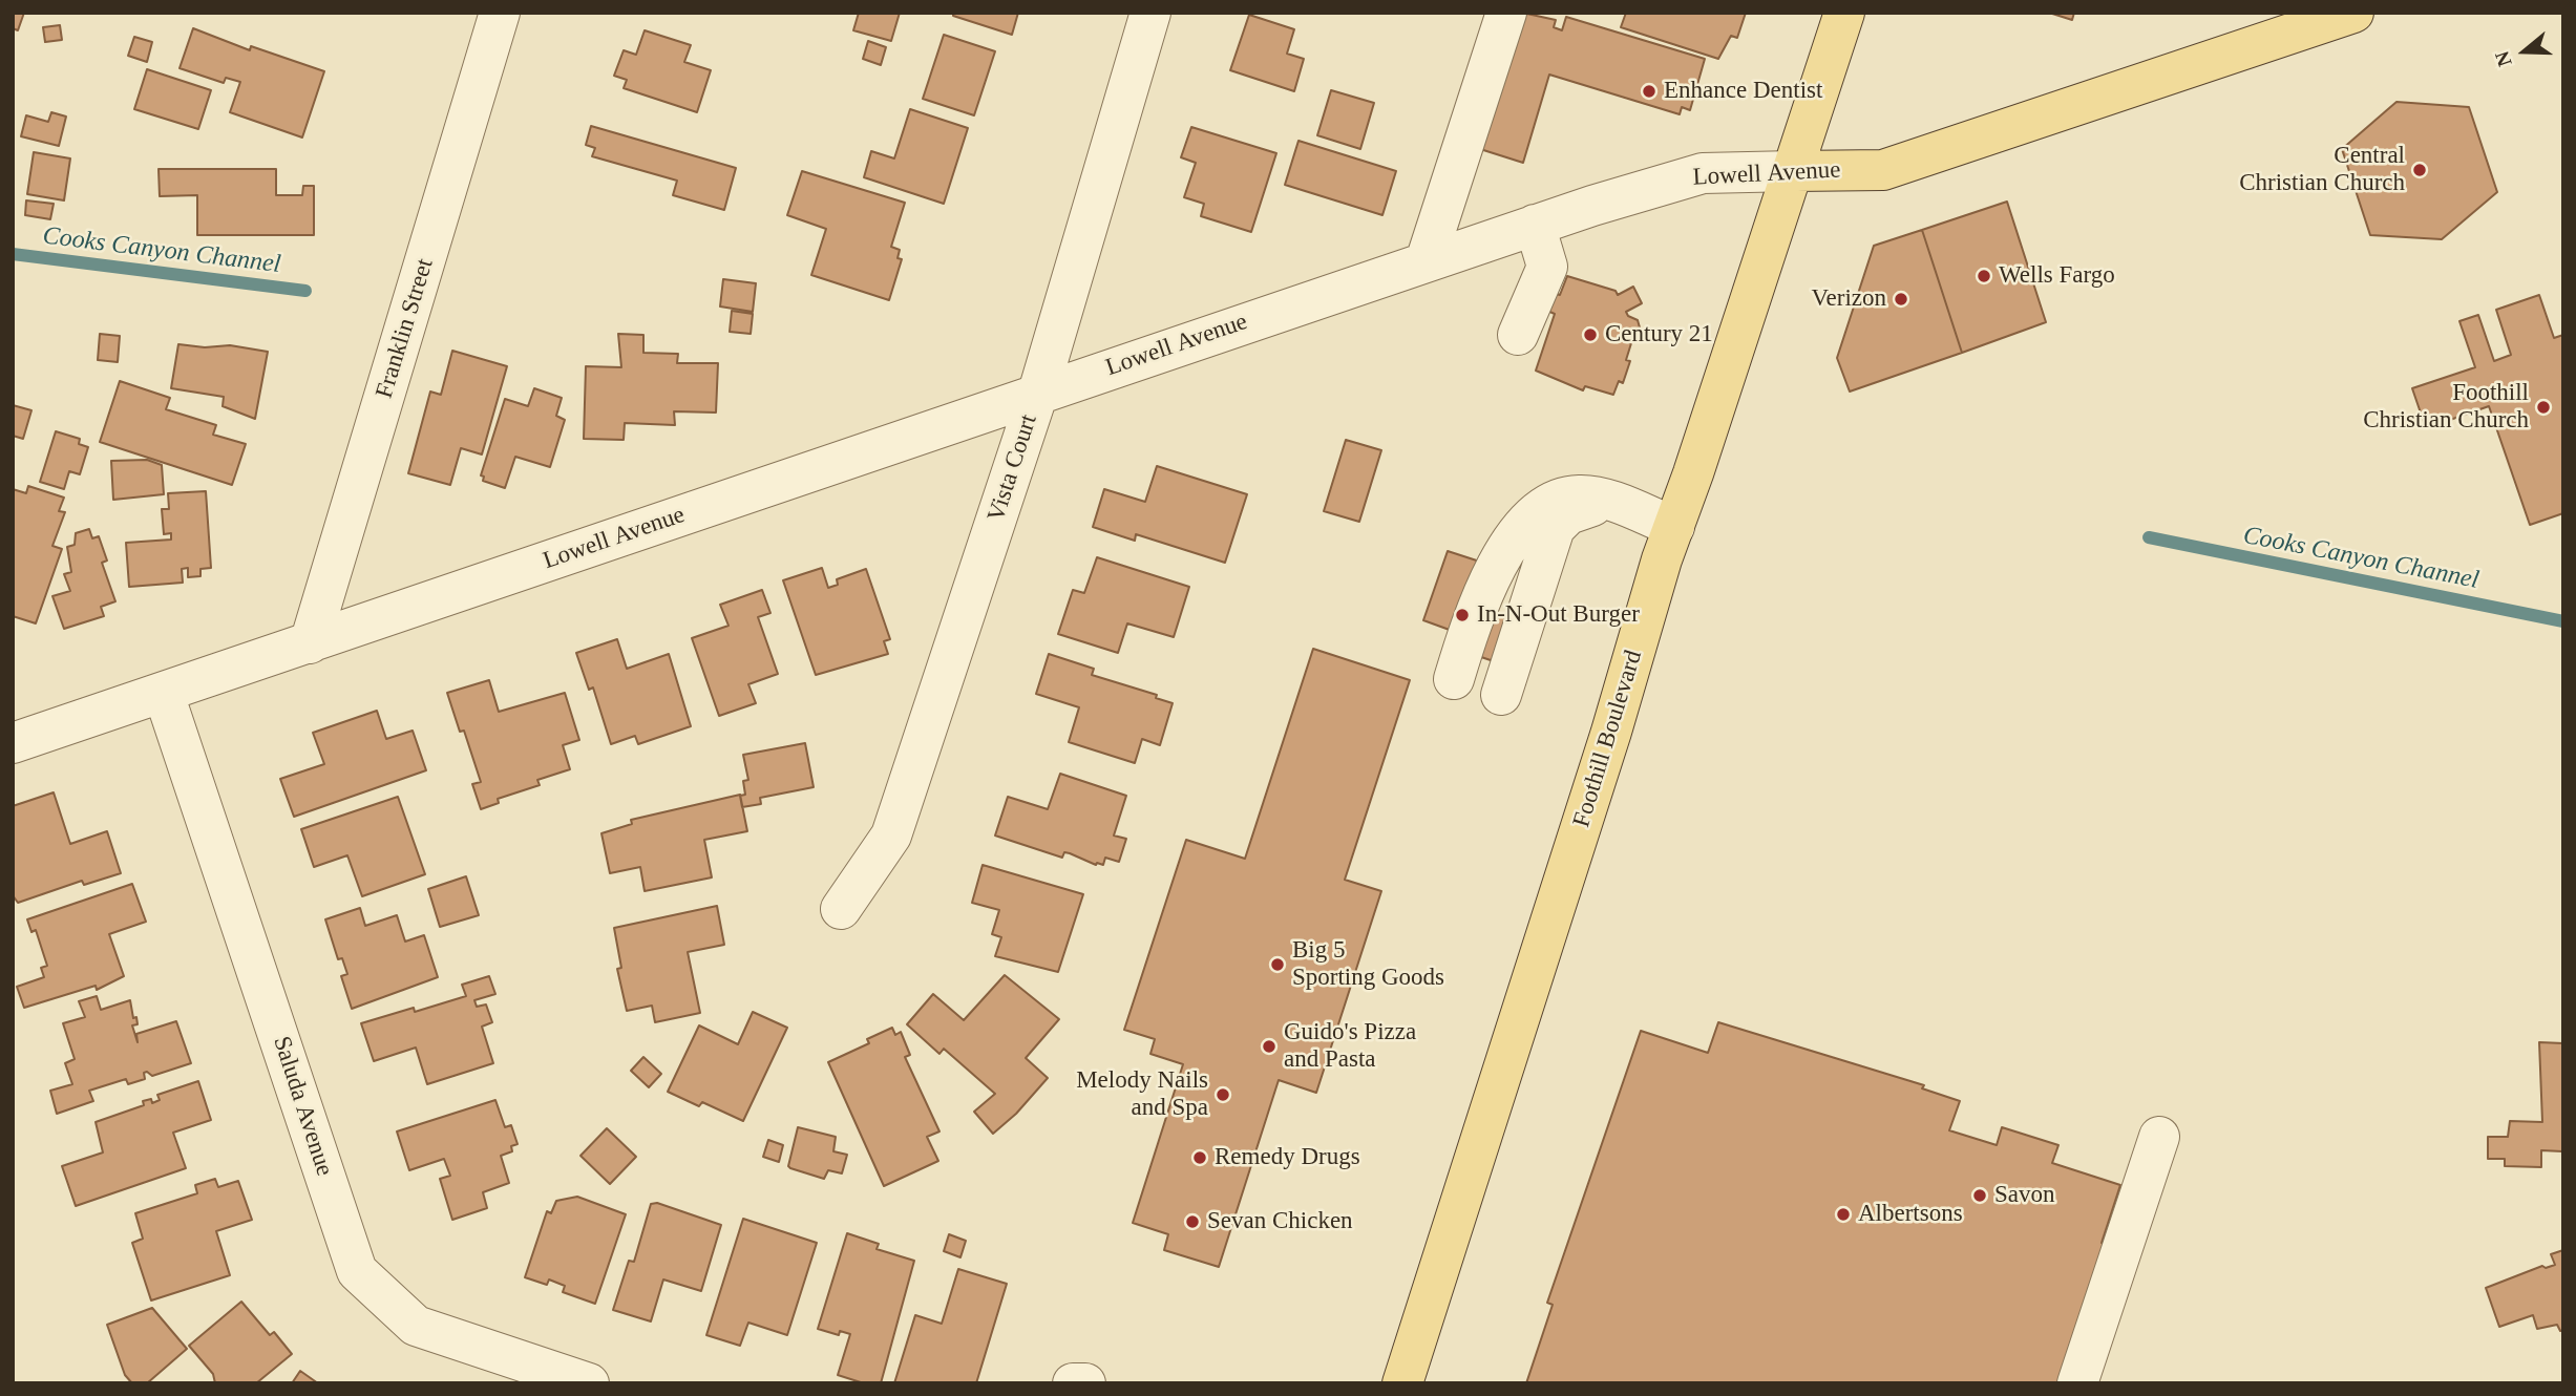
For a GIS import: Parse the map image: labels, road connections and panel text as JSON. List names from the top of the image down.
{
  "streets": {
    "main road": ["Lowell Avenue", "Foothill Boulevard"],
    "street": ["Franklin Street", "Vista Court", "Saluda Avenue"]
  },
  "crossings": [
    ["Lowell Avenue", "Franklin Street"],
    ["Lowell Avenue", "Vista Court"],
    ["Lowell Avenue", "Foothill Boulevard"],
    ["Lowell Avenue", "Saluda Avenue"]
  ],
  "water": ["Cooks Canyon Channel"],
  "places": [
    "Enhance Dentist",
    "Central Christian Church",
    "Wells Fargo",
    "Verizon",
    "Century 21",
    "Foothill Christian Church",
    "In-N-Out Burger",
    "Big 5 Sporting Goods",
    "Guido's Pizza and Pasta",
    "Melody Nails and Spa",
    "Remedy Drugs",
    "Savon",
    "Albertsons",
    "Sevan Chicken"
  ],
  "north": "left"
}
